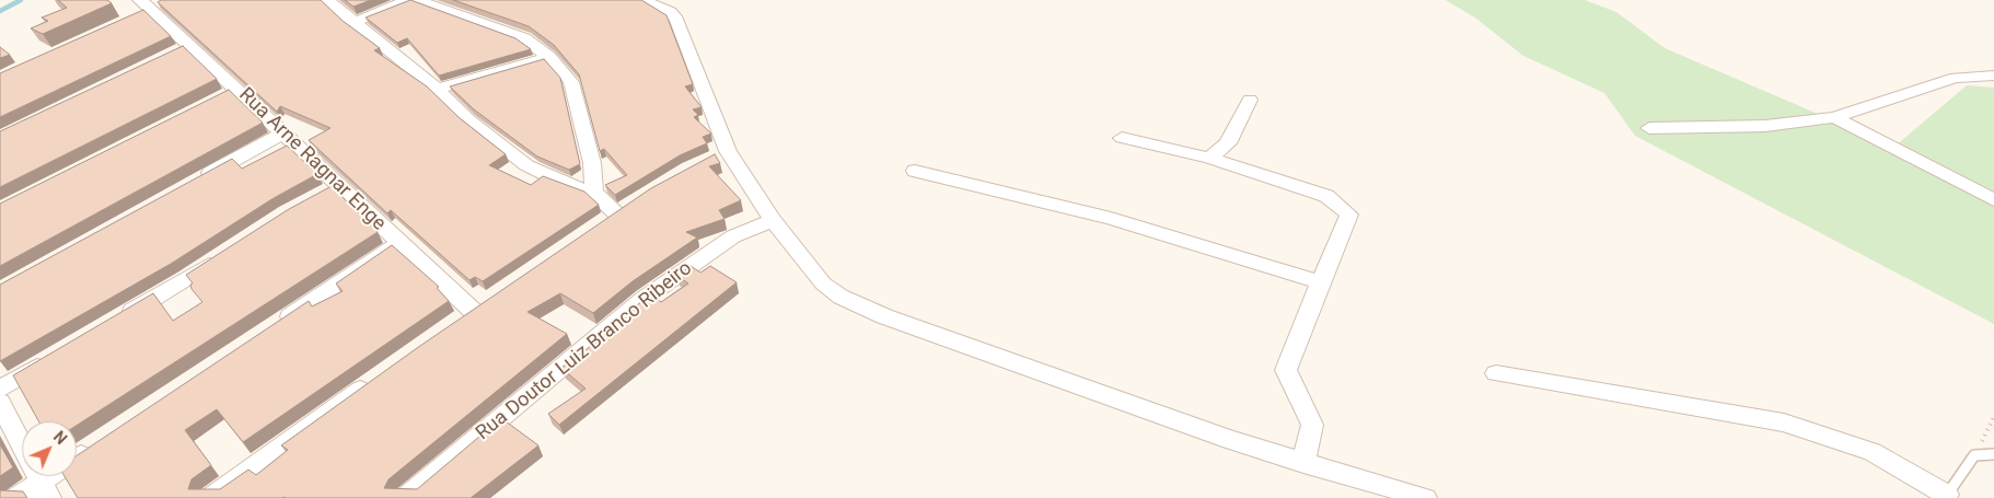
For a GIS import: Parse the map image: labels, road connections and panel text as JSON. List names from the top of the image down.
{
  "streets": {
    "street": ["Rua Arne Ragnar Enge", "Rua Doutor Luiz Branco Ribeiro"]
  },
  "north": "top right"
}
